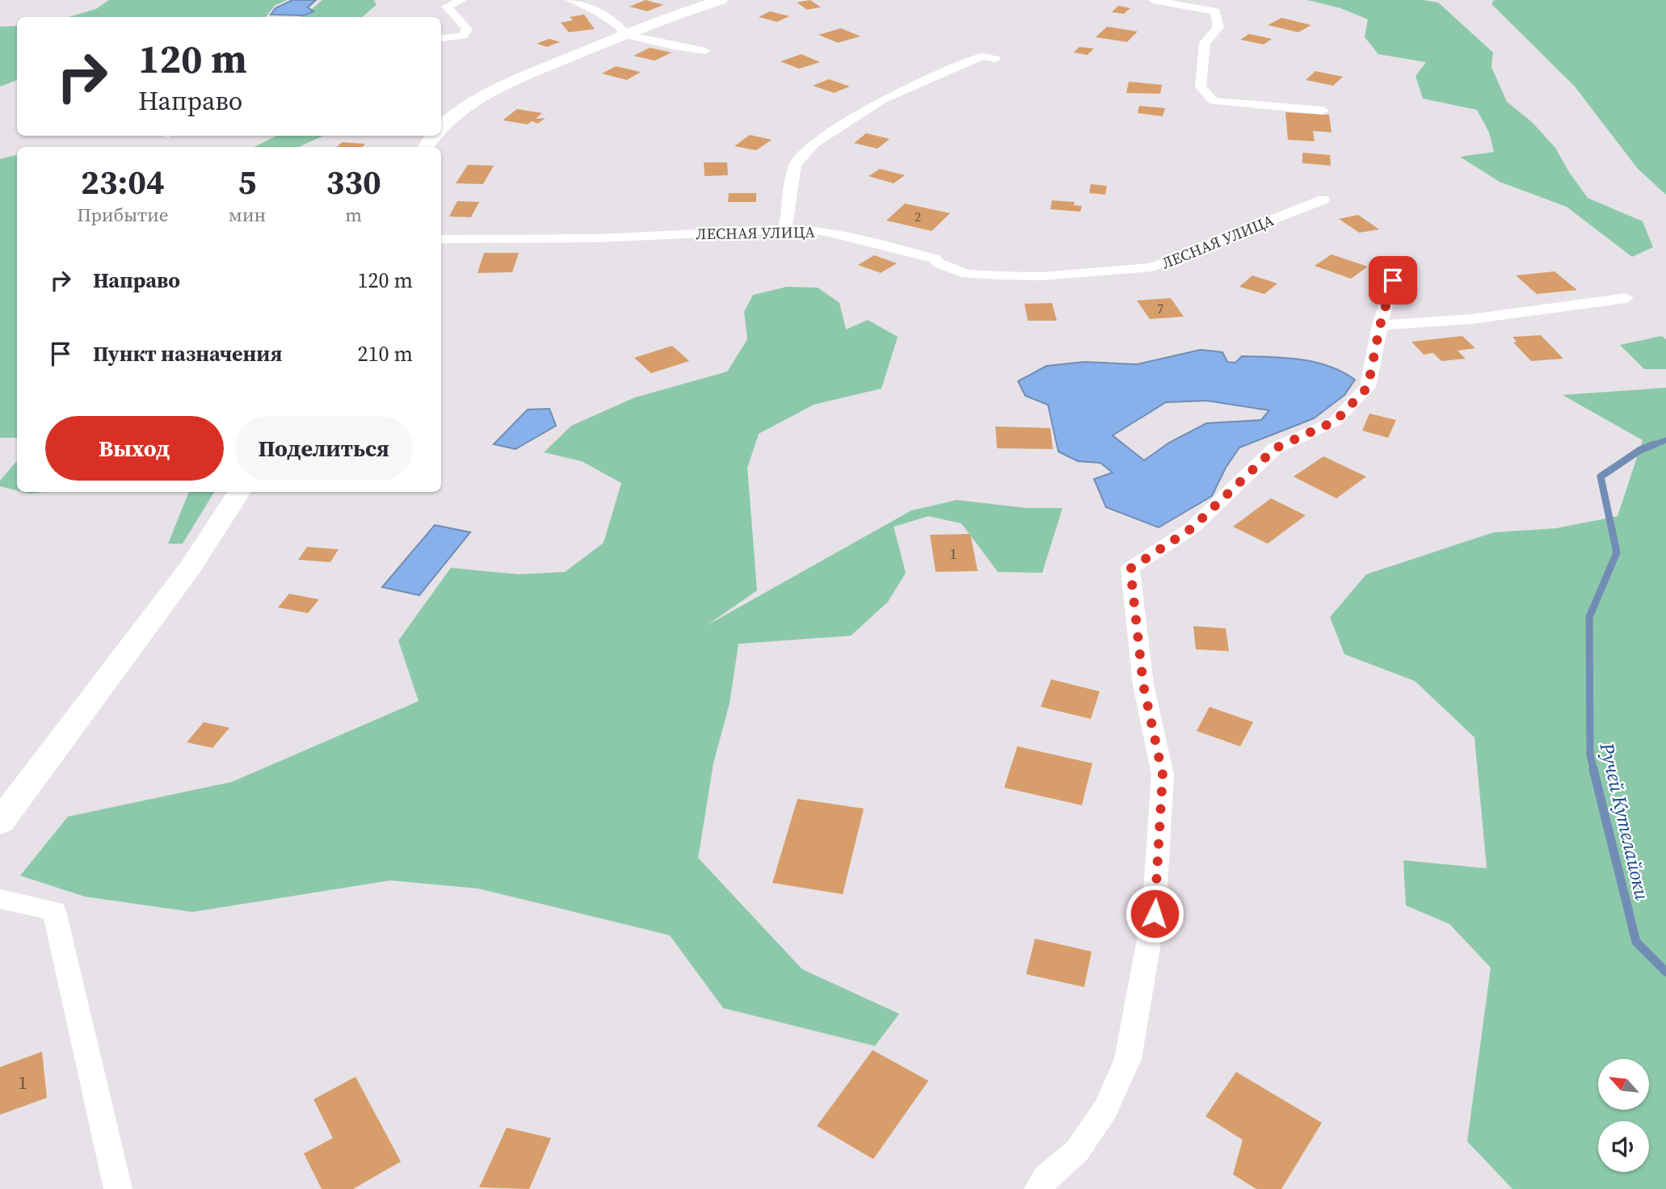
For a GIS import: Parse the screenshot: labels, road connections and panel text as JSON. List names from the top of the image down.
{
  "streets": {
    "street": ["ЛЕСНАЯ УЛИЦА"]
  },
  "water": ["Ручей Кутелайоки"],
  "house_numbers": [
    "2",
    "7",
    "1",
    "1"
  ],
  "north": "top left",
  "page": {
    "turn": ["120 m", "Направо"],
    "eta": [
      "23:04",
      "Прибытие",
      "5",
      "мин",
      "330",
      "m"
    ],
    "list": [
      {
        "name": "Направо",
        "value": "120 m"
      },
      {
        "name": "Пункт назначения",
        "value": "210 m"
      }
    ],
    "buttons": ["Выход", "Поделиться"]
  }
}
